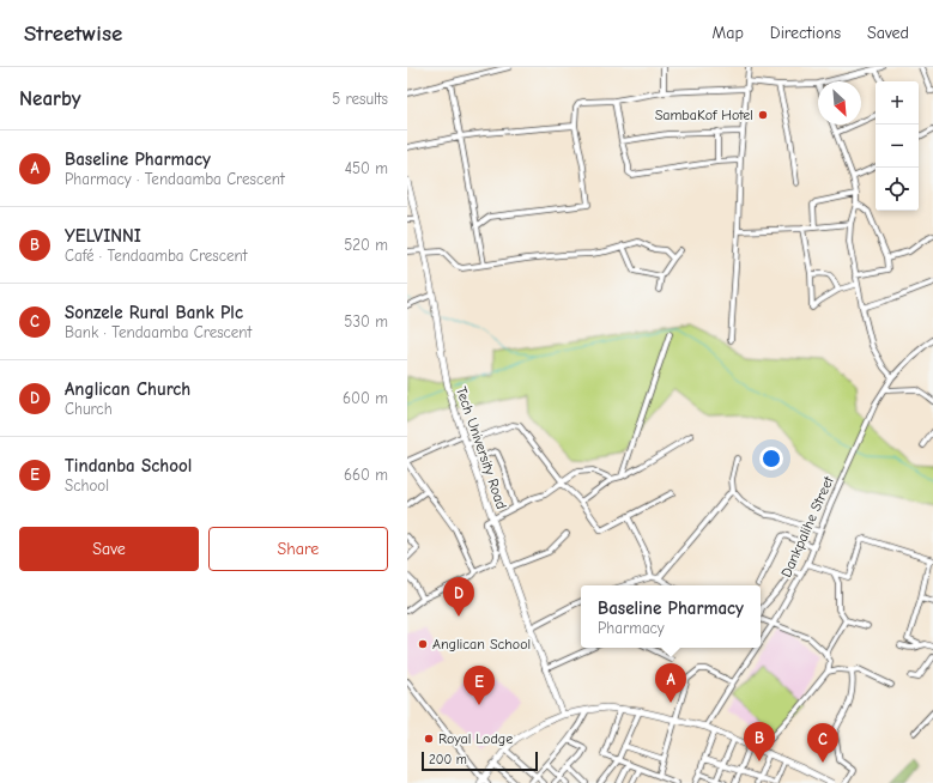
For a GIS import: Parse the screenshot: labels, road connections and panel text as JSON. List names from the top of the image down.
{
  "streets": {
    "street": ["Tech University Road", "Dankpalihe Street"]
  },
  "places": ["SambaKof Hotel", "Anglican School", "Royal Lodge"],
  "scale_bar": "200 m",
  "north": "bottom right",
  "page": {
    "header": "Streetwise",
    "nav": ["Map", "Directions", "Saved"],
    "heading": ["Nearby", "5 results"],
    "map_buttons": ["+", "−"],
    "list": [
      {
        "mark": "A",
        "name": "Baseline Pharmacy",
        "note": "Pharmacy · Tendaamba Crescent",
        "value": "450 m"
      },
      {
        "mark": "B",
        "name": "YELVINNI",
        "note": "Café · Tendaamba Crescent",
        "value": "520 m"
      },
      {
        "mark": "C",
        "name": "Sonzele Rural Bank Plc",
        "note": "Bank · Tendaamba Crescent",
        "value": "530 m"
      },
      {
        "mark": "D",
        "name": "Anglican Church",
        "note": "Church",
        "value": "600 m"
      },
      {
        "mark": "E",
        "name": "Tindanba School",
        "note": "School",
        "value": "660 m"
      }
    ],
    "buttons": ["Save", "Share"],
    "pins": [
      "D",
      "A",
      "E",
      "B",
      "C"
    ],
    "popup": ["Baseline Pharmacy", "Pharmacy"],
    "scale": "200 m"
  }
}
